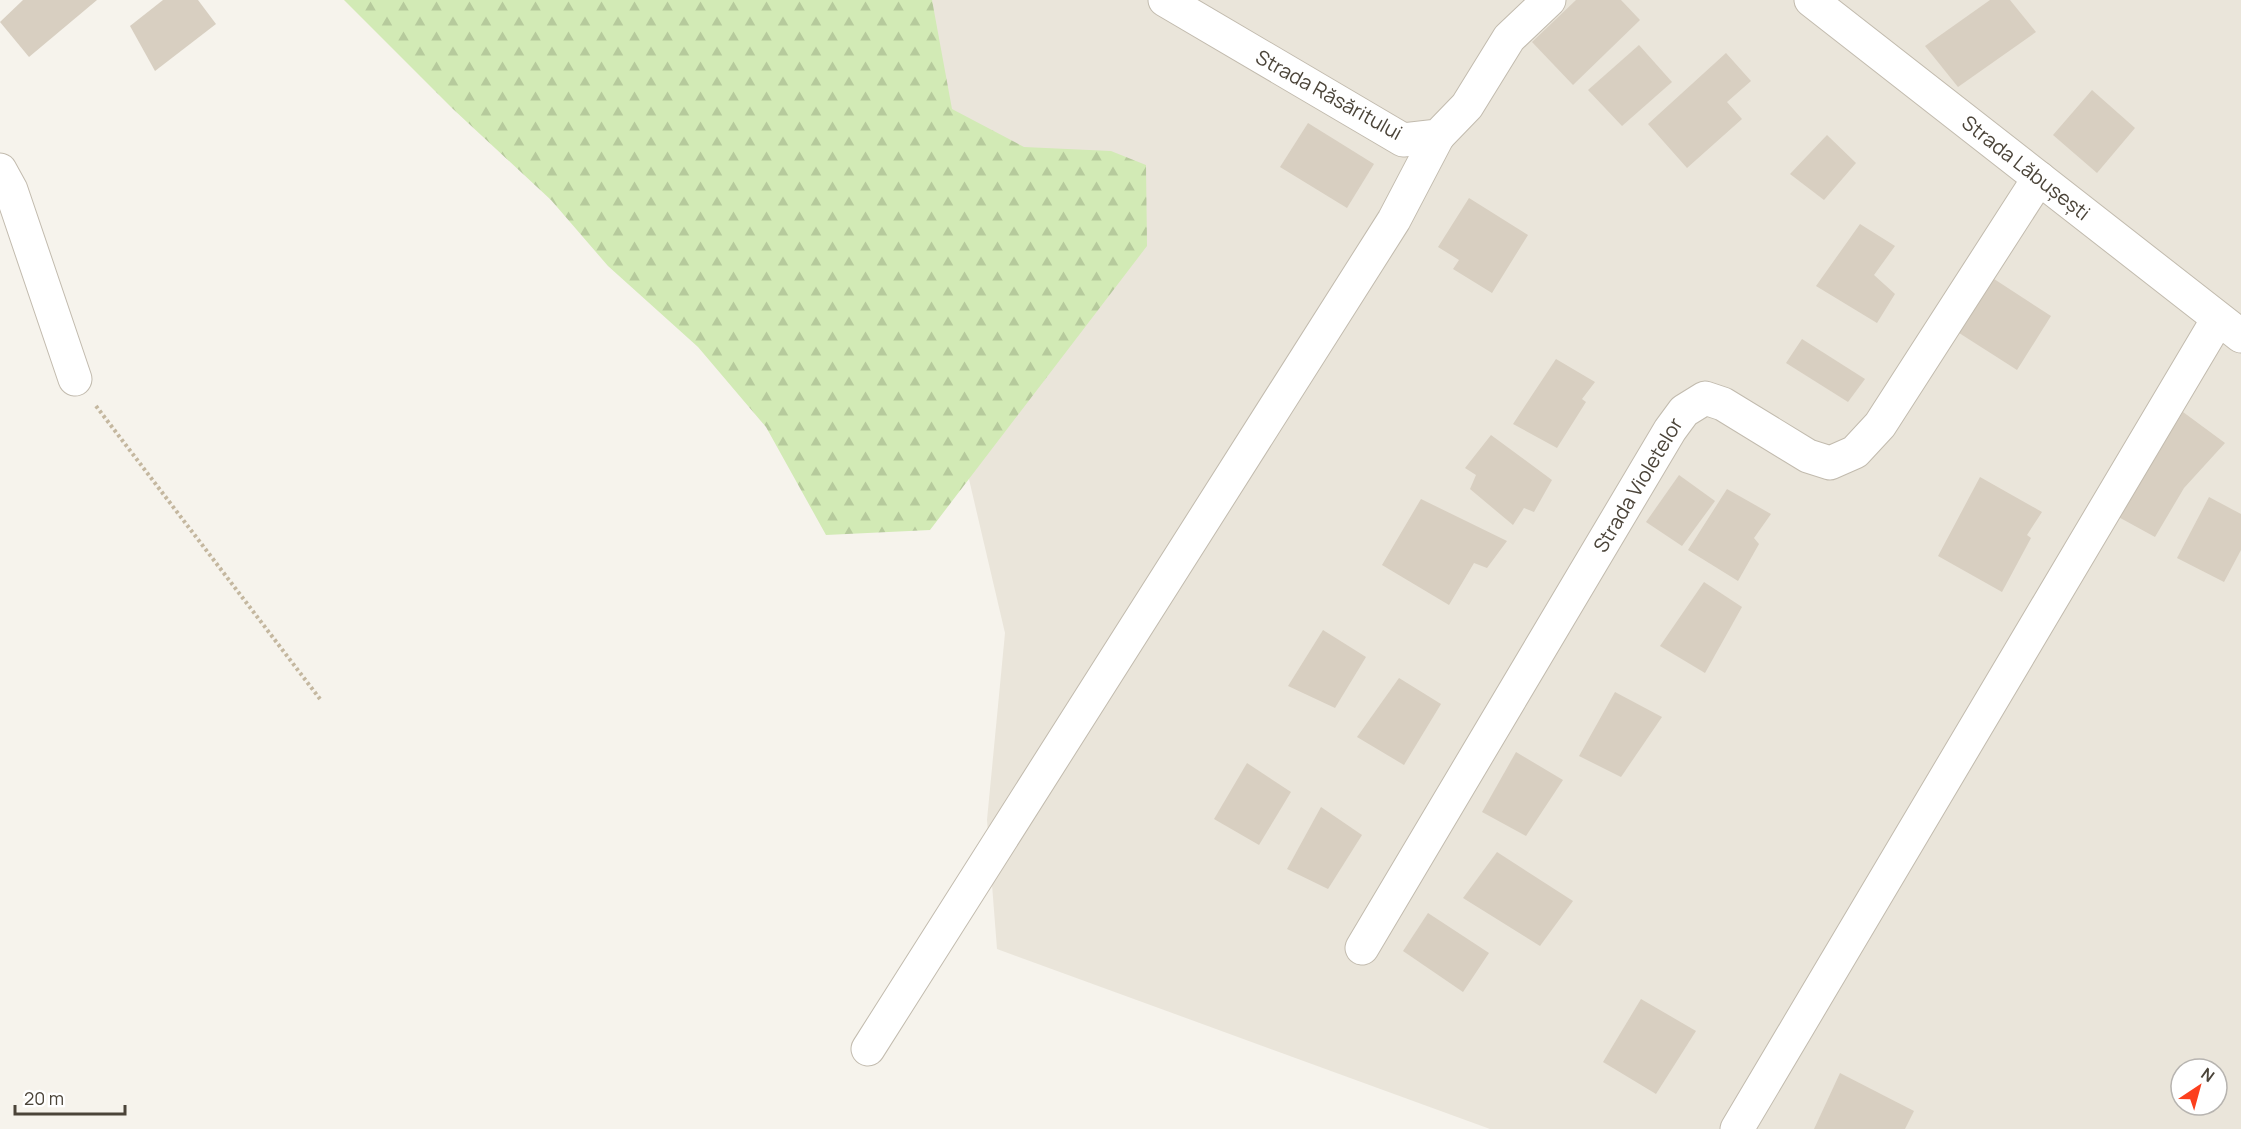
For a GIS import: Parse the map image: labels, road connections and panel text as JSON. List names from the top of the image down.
{
  "streets": {
    "street": ["Strada Răsăritului", "Strada Lăbușești", "Strada Violetelor"]
  },
  "crossings": [
    ["Strada Lăbușești", "Strada Violetelor"]
  ],
  "scale_bar": "20 m",
  "north": "top right"
}
